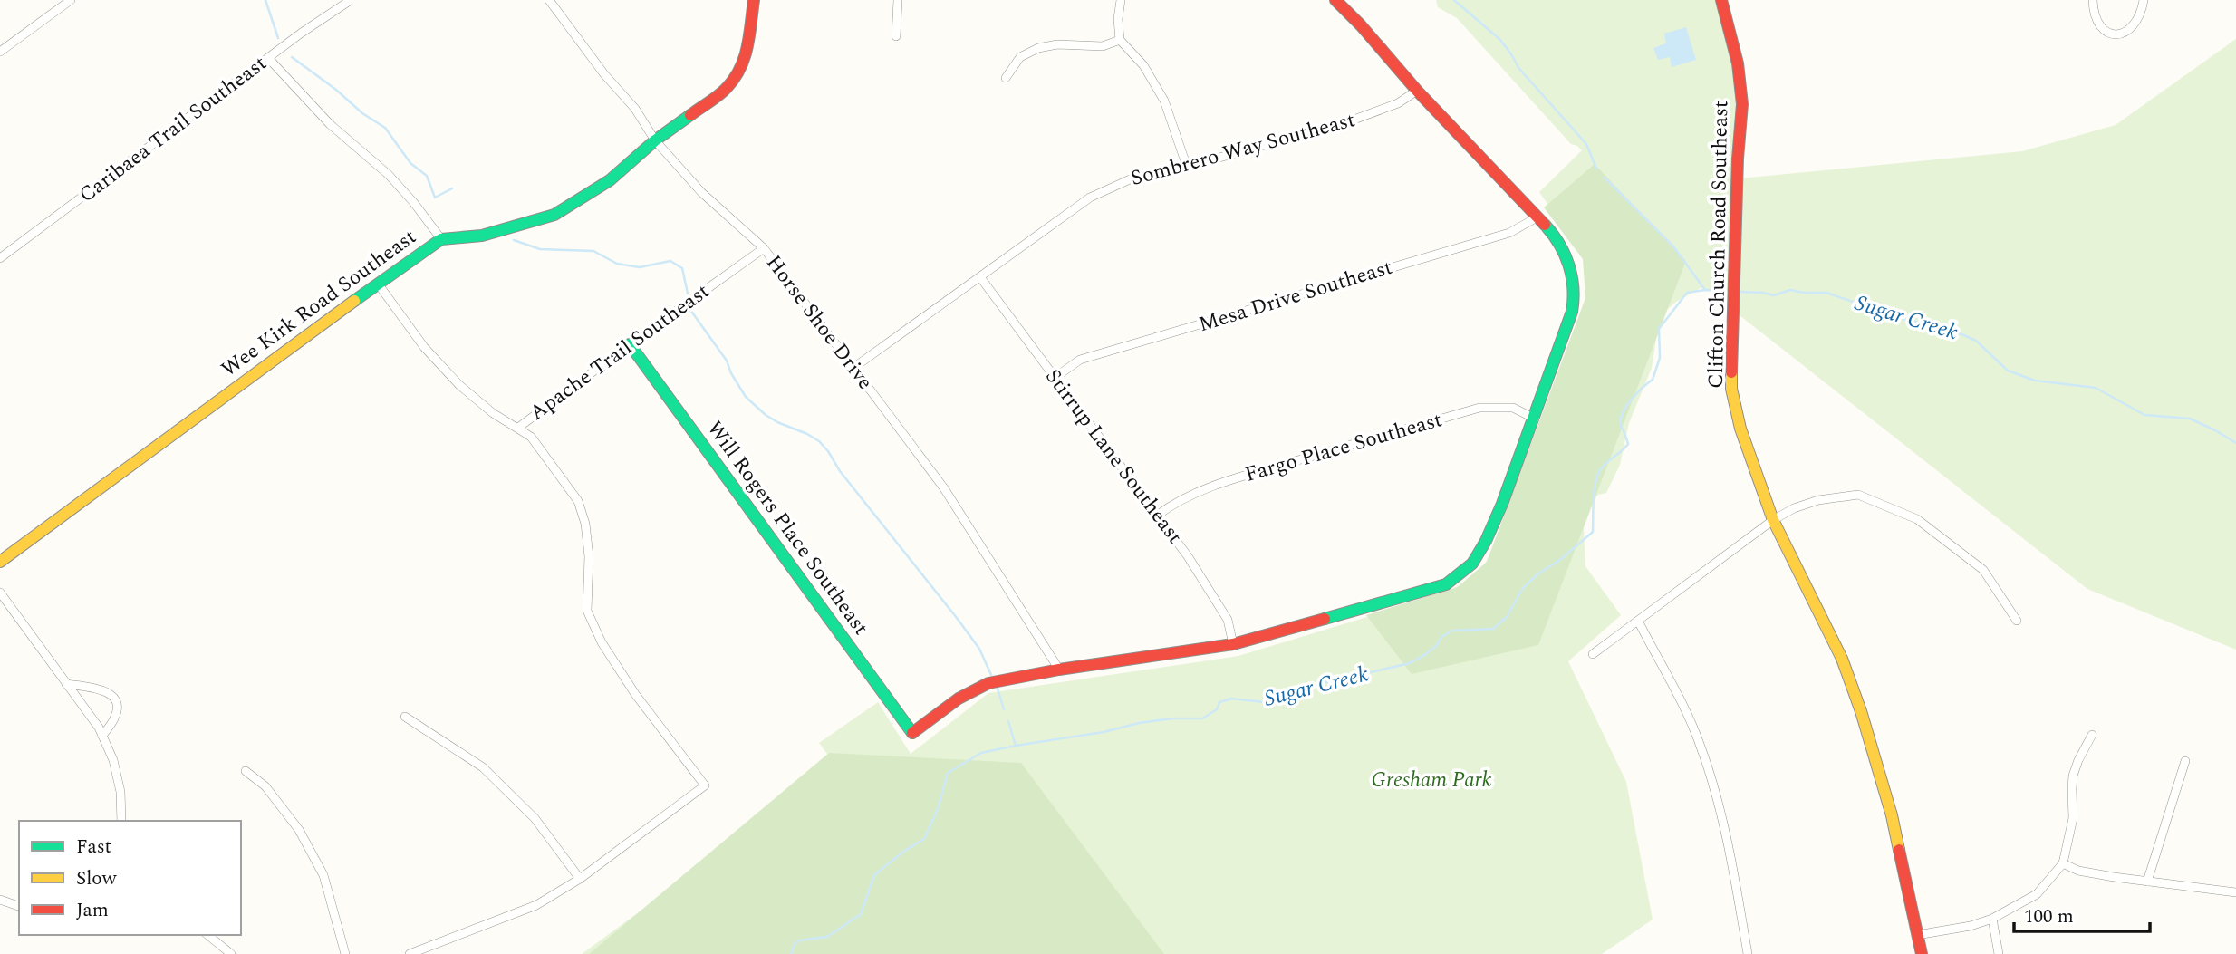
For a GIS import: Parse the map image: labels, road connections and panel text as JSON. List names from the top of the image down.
{
  "streets": {
    "street": [
      "Caribaea Trail Southeast",
      "Sombrero Way Southeast",
      "Clifton Church Road Southeast",
      "Mesa Drive Southeast",
      "Wee Kirk Road Southeast",
      "Horse Shoe Drive",
      "Apache Trail Southeast",
      "Fargo Place Southeast",
      "Stirrup Lane Southeast",
      "Will Rogers Place Southeast"
    ]
  },
  "crossings": [
    ["Sombrero Way Southeast", "Horse Shoe Drive"],
    ["Sombrero Way Southeast", "Stirrup Lane Southeast"],
    ["Mesa Drive Southeast", "Stirrup Lane Southeast"],
    ["Wee Kirk Road Southeast", "Horse Shoe Drive"],
    ["Wee Kirk Road Southeast", "Apache Trail Southeast"],
    ["Horse Shoe Drive", "Apache Trail Southeast"],
    ["Horse Shoe Drive", "Will Rogers Place Southeast"],
    ["Apache Trail Southeast", "Will Rogers Place Southeast"],
    ["Fargo Place Southeast", "Stirrup Lane Southeast"]
  ],
  "water": ["Sugar Creek"],
  "parks": ["Gresham Park"],
  "legend": ["Fast", "Slow", "Jam"],
  "scale_bar": "100 m"
}
